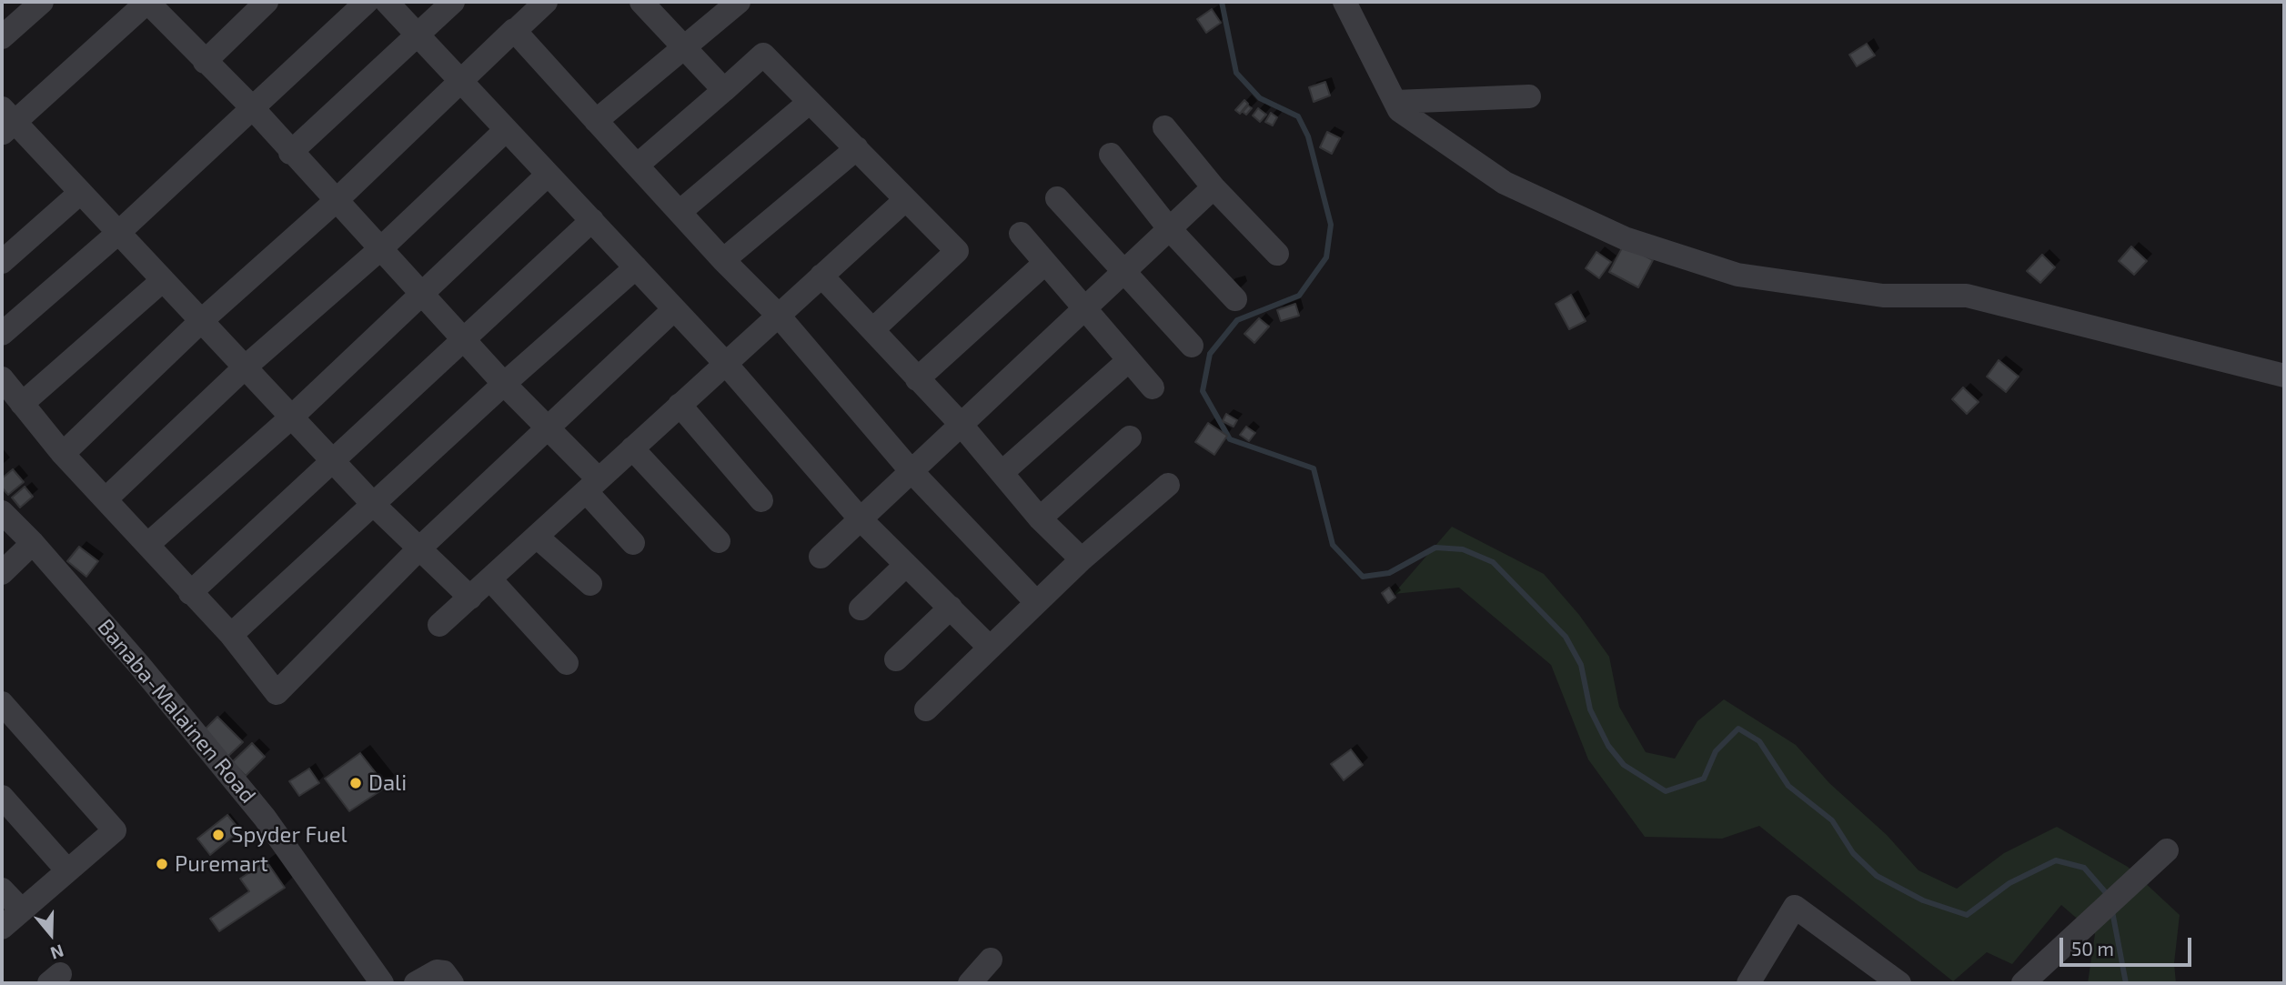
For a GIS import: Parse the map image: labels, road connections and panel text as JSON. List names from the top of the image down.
{
  "streets": {
    "street": ["Banaba-Malainen Road"]
  },
  "places": ["Dali", "Spyder Fuel", "Puremart"],
  "scale_bar": "50 m",
  "north": "bottom"
}
